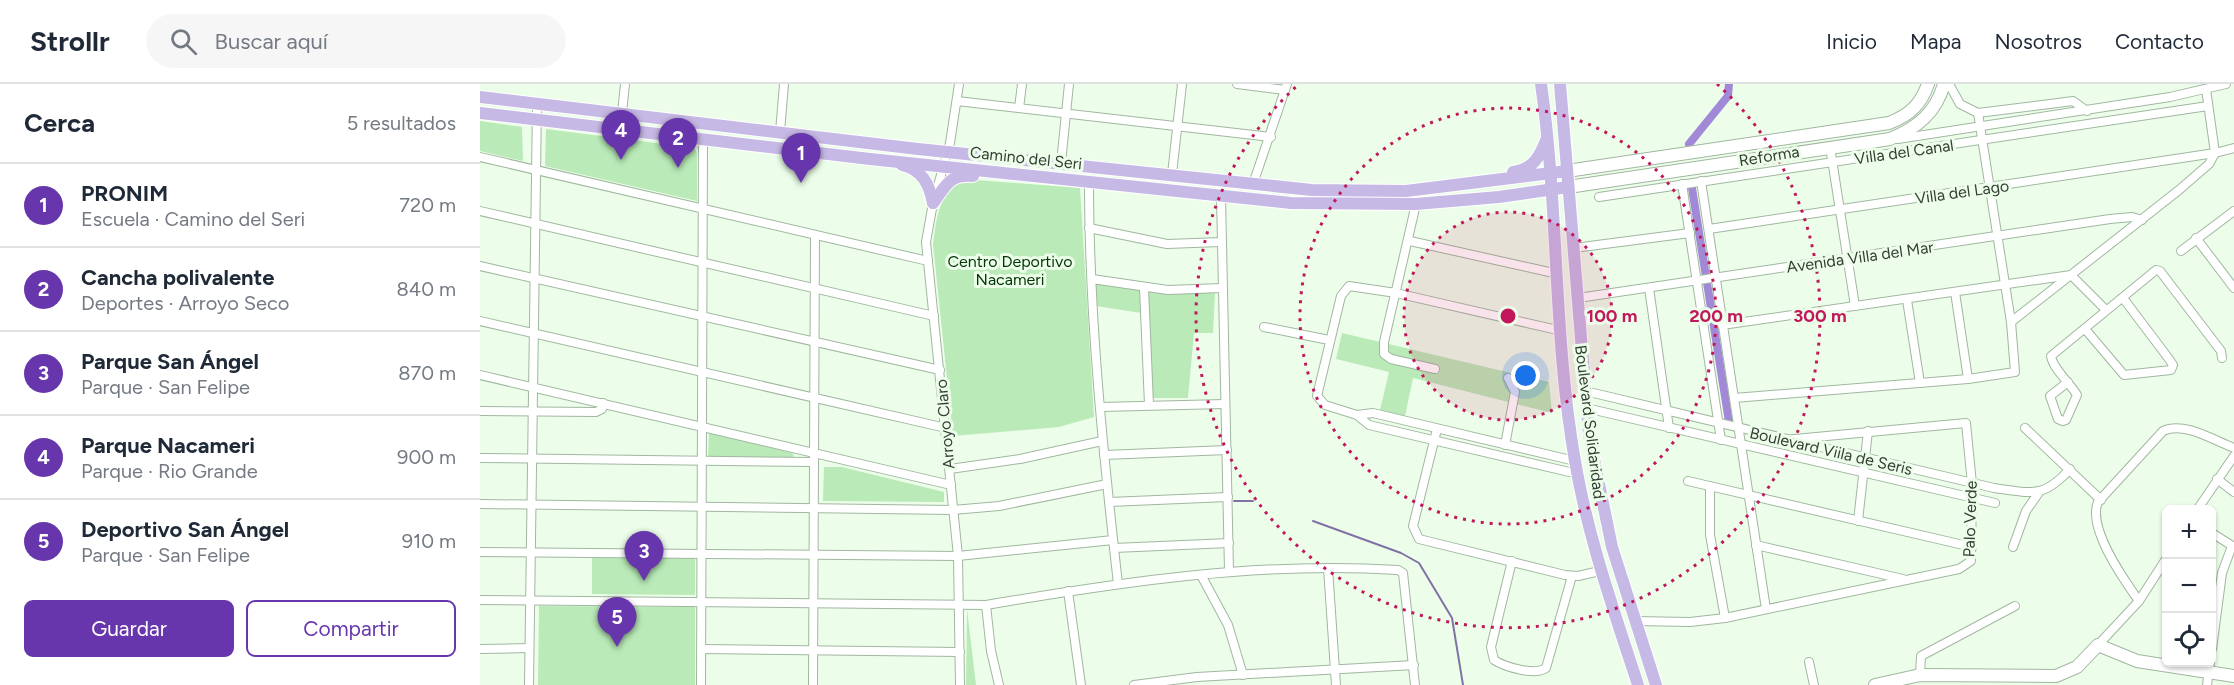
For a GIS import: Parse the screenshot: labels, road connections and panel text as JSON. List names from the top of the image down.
{
  "streets": {
    "main road": ["Reforma", "Camino del Seri", "Boulevard Solidaridad"],
    "street": [
      "Villa del Canal",
      "Villa del Lago",
      "Avenida Villa del Mar",
      "Arroyo Claro",
      "Boulevard Viila de Seris",
      "Palo Verde"
    ]
  },
  "crossings": [
    ["Villa del Canal", "Reforma"],
    ["Reforma", "Camino del Seri"],
    ["Reforma", "Boulevard Solidaridad"],
    ["Camino del Seri", "Boulevard Solidaridad"],
    ["Camino del Seri", "Arroyo Claro"],
    ["Avenida Villa del Mar", "Boulevard Solidaridad"],
    ["Boulevard Solidaridad", "Boulevard Viila de Seris"],
    ["Boulevard Solidaridad", "Palo Verde"],
    ["Boulevard Viila de Seris", "Palo Verde"]
  ],
  "parks": ["Centro Deportivo Nacameri"],
  "page": {
    "header": "Strollr",
    "search": "Buscar aquí",
    "nav": [
      "Inicio",
      "Mapa",
      "Nosotros",
      "Contacto"
    ],
    "heading": ["Cerca", "5 resultados"],
    "pins": [
      "4",
      "2",
      "1",
      "3",
      "5"
    ],
    "list": [
      {
        "mark": "1",
        "name": "PRONIM",
        "note": "Escuela · Camino del Seri",
        "value": "720 m"
      },
      {
        "mark": "2",
        "name": "Cancha polivalente",
        "note": "Deportes · Arroyo Seco",
        "value": "840 m"
      },
      {
        "mark": "3",
        "name": "Parque San Ángel",
        "note": "Parque · San Felipe",
        "value": "870 m"
      },
      {
        "mark": "4",
        "name": "Parque Nacameri",
        "note": "Parque · Rio Grande",
        "value": "900 m"
      },
      {
        "mark": "5",
        "name": "Deportivo San Ángel",
        "note": "Parque · San Felipe",
        "value": "910 m"
      }
    ],
    "map_buttons": ["+", "−"],
    "buttons": ["Guardar", "Compartir"]
  },
  "rings": ["100 m", "200 m", "300 m"]
}
